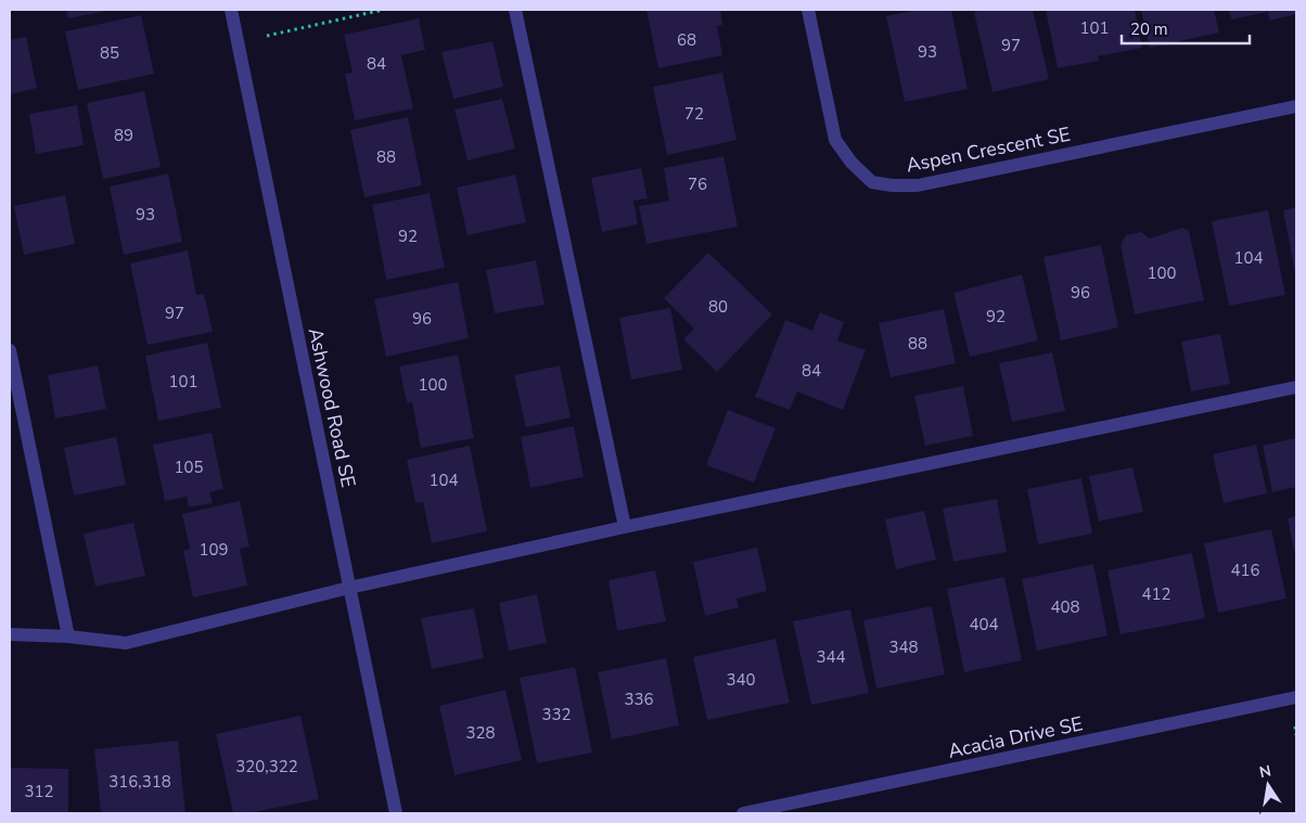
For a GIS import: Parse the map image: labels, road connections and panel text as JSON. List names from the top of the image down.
{
  "streets": {
    "street": ["Aspen Crescent SE", "Ashwood Road SE", "Acacia Drive SE"]
  },
  "house_numbers": [
    "101",
    "68",
    "97",
    "93",
    "85",
    "84",
    "72",
    "89",
    "88",
    "76",
    "93",
    "92",
    "104",
    "100",
    "96",
    "80",
    "97",
    "92",
    "96",
    "88",
    "84",
    "101",
    "100",
    "105",
    "104",
    "109",
    "416",
    "412",
    "408",
    "404",
    "348",
    "344",
    "340",
    "336",
    "332",
    "328",
    "320,322",
    "316,318",
    "312"
  ],
  "scale_bar": "20 m",
  "north": "top"
}
